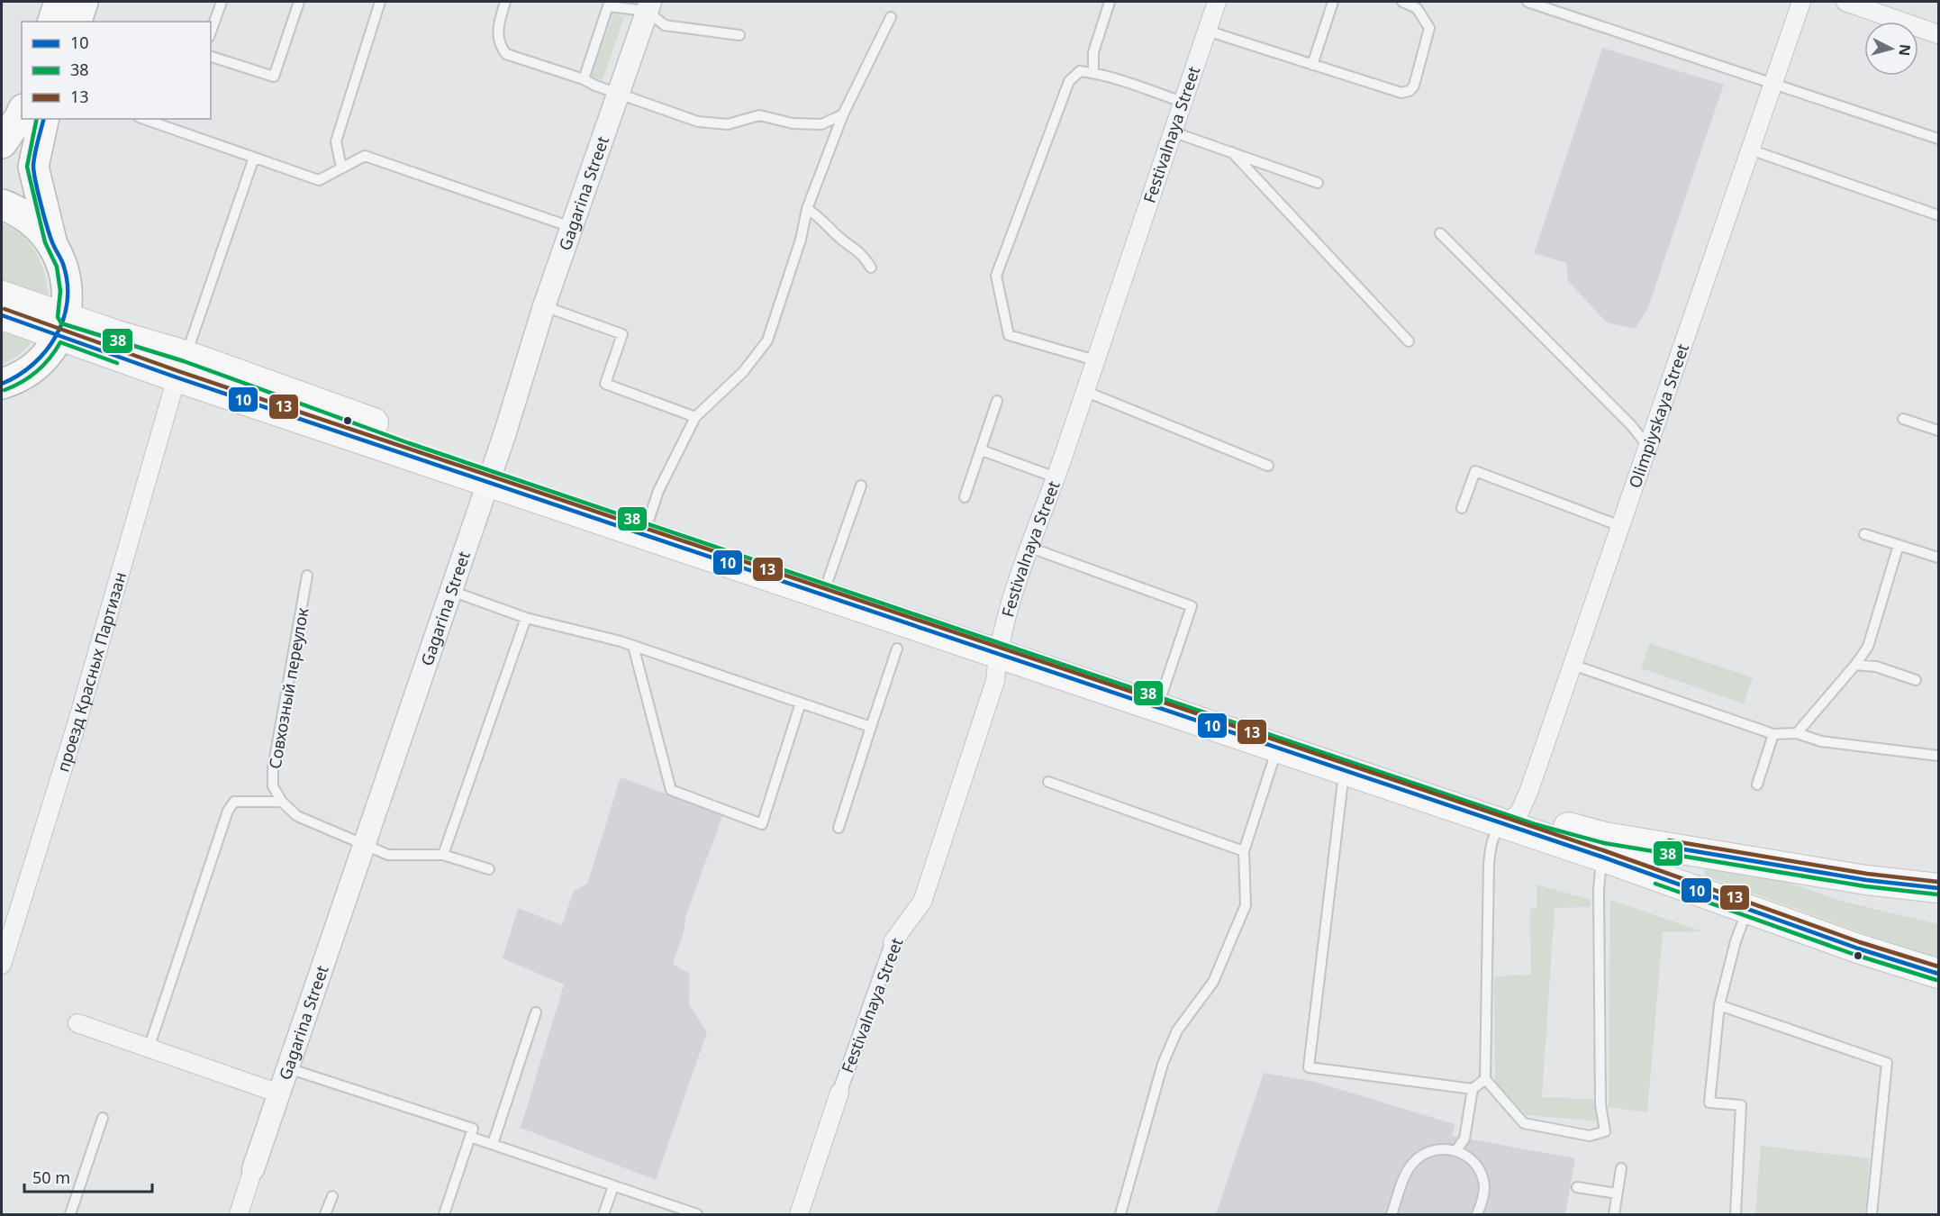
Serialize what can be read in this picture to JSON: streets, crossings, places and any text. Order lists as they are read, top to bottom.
{
  "streets": {
    "street": [
      "Festivalnaya Street",
      "Gagarina Street",
      "Olimpiyskaya Street",
      "проезд Красных Партизан"
    ],
    "lane": ["Совхозный переулок"]
  },
  "lines": ["transit line 10", "transit line 38", "transit line 13"],
  "legend": ["10", "38", "13"],
  "scale_bar": "50 m",
  "north": "right"
}
